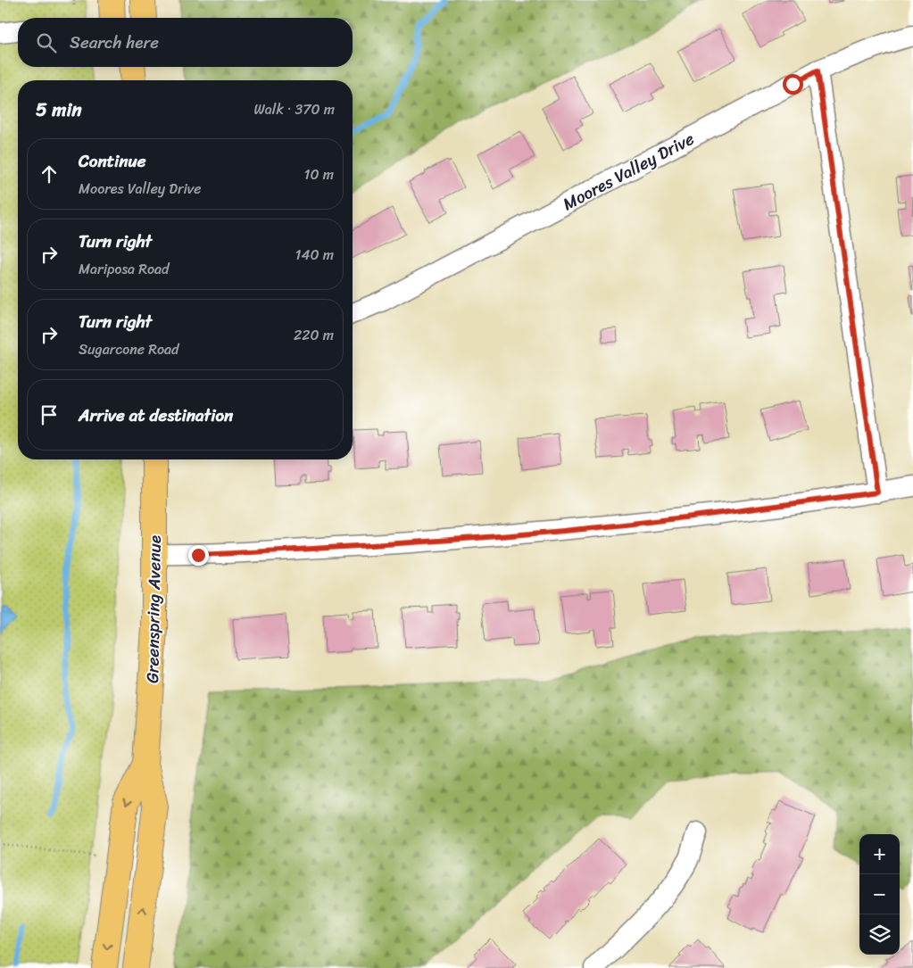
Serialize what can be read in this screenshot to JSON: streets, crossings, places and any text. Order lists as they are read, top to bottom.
{
  "streets": {
    "main road": ["Greenspring Avenue"],
    "street": ["Moores Valley Drive"]
  },
  "page": {
    "search": "Search here",
    "heading": ["5 min", "Walk · 370 m"],
    "list": [
      ["Continue", "Moores Valley Drive", "10 m"],
      ["Turn right", "Mariposa Road", "140 m"],
      ["Turn right", "Sugarcone Road", "220 m"],
      "Arrive at destination"
    ],
    "map_buttons": ["+", "−"]
  }
}
